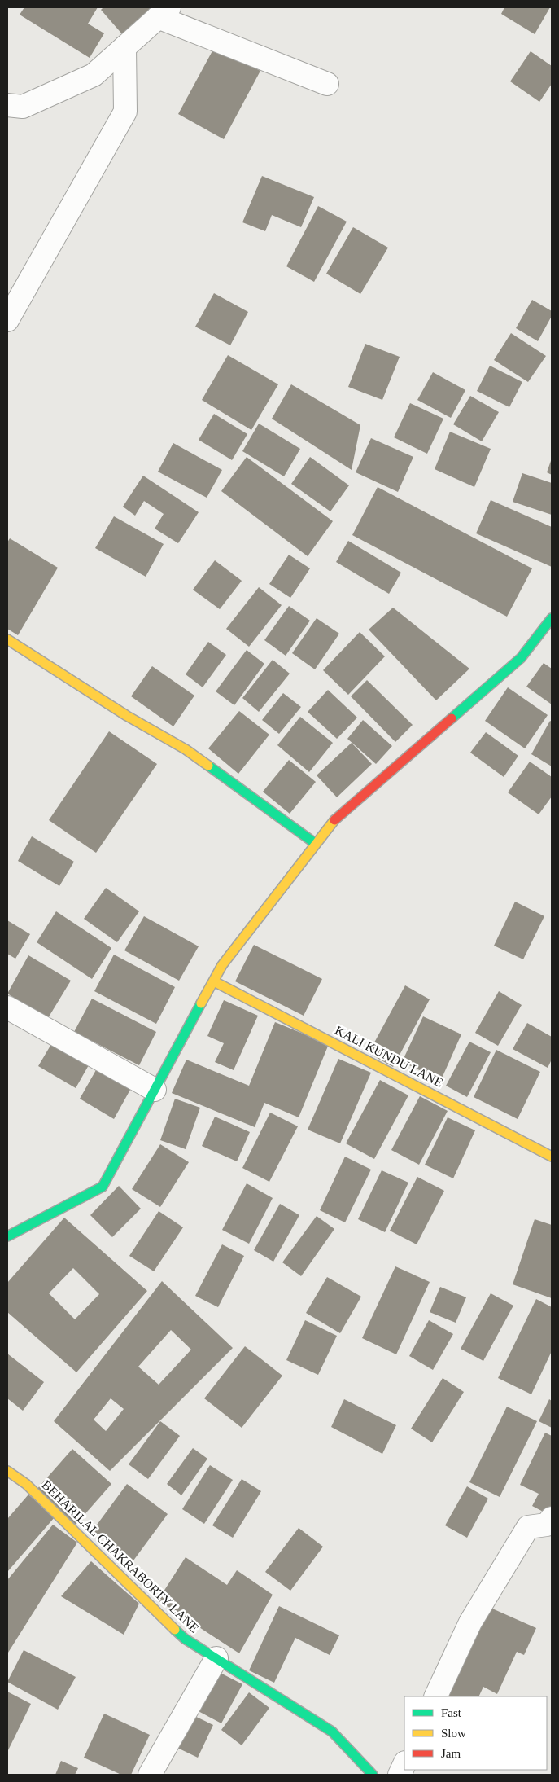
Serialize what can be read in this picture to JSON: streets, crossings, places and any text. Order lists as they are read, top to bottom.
{
  "streets": {
    "street": ["KALI KUNDU LANE", "BEHARILAL CHAKRABORTY LANE"]
  },
  "legend": ["Fast", "Slow", "Jam"]
}
